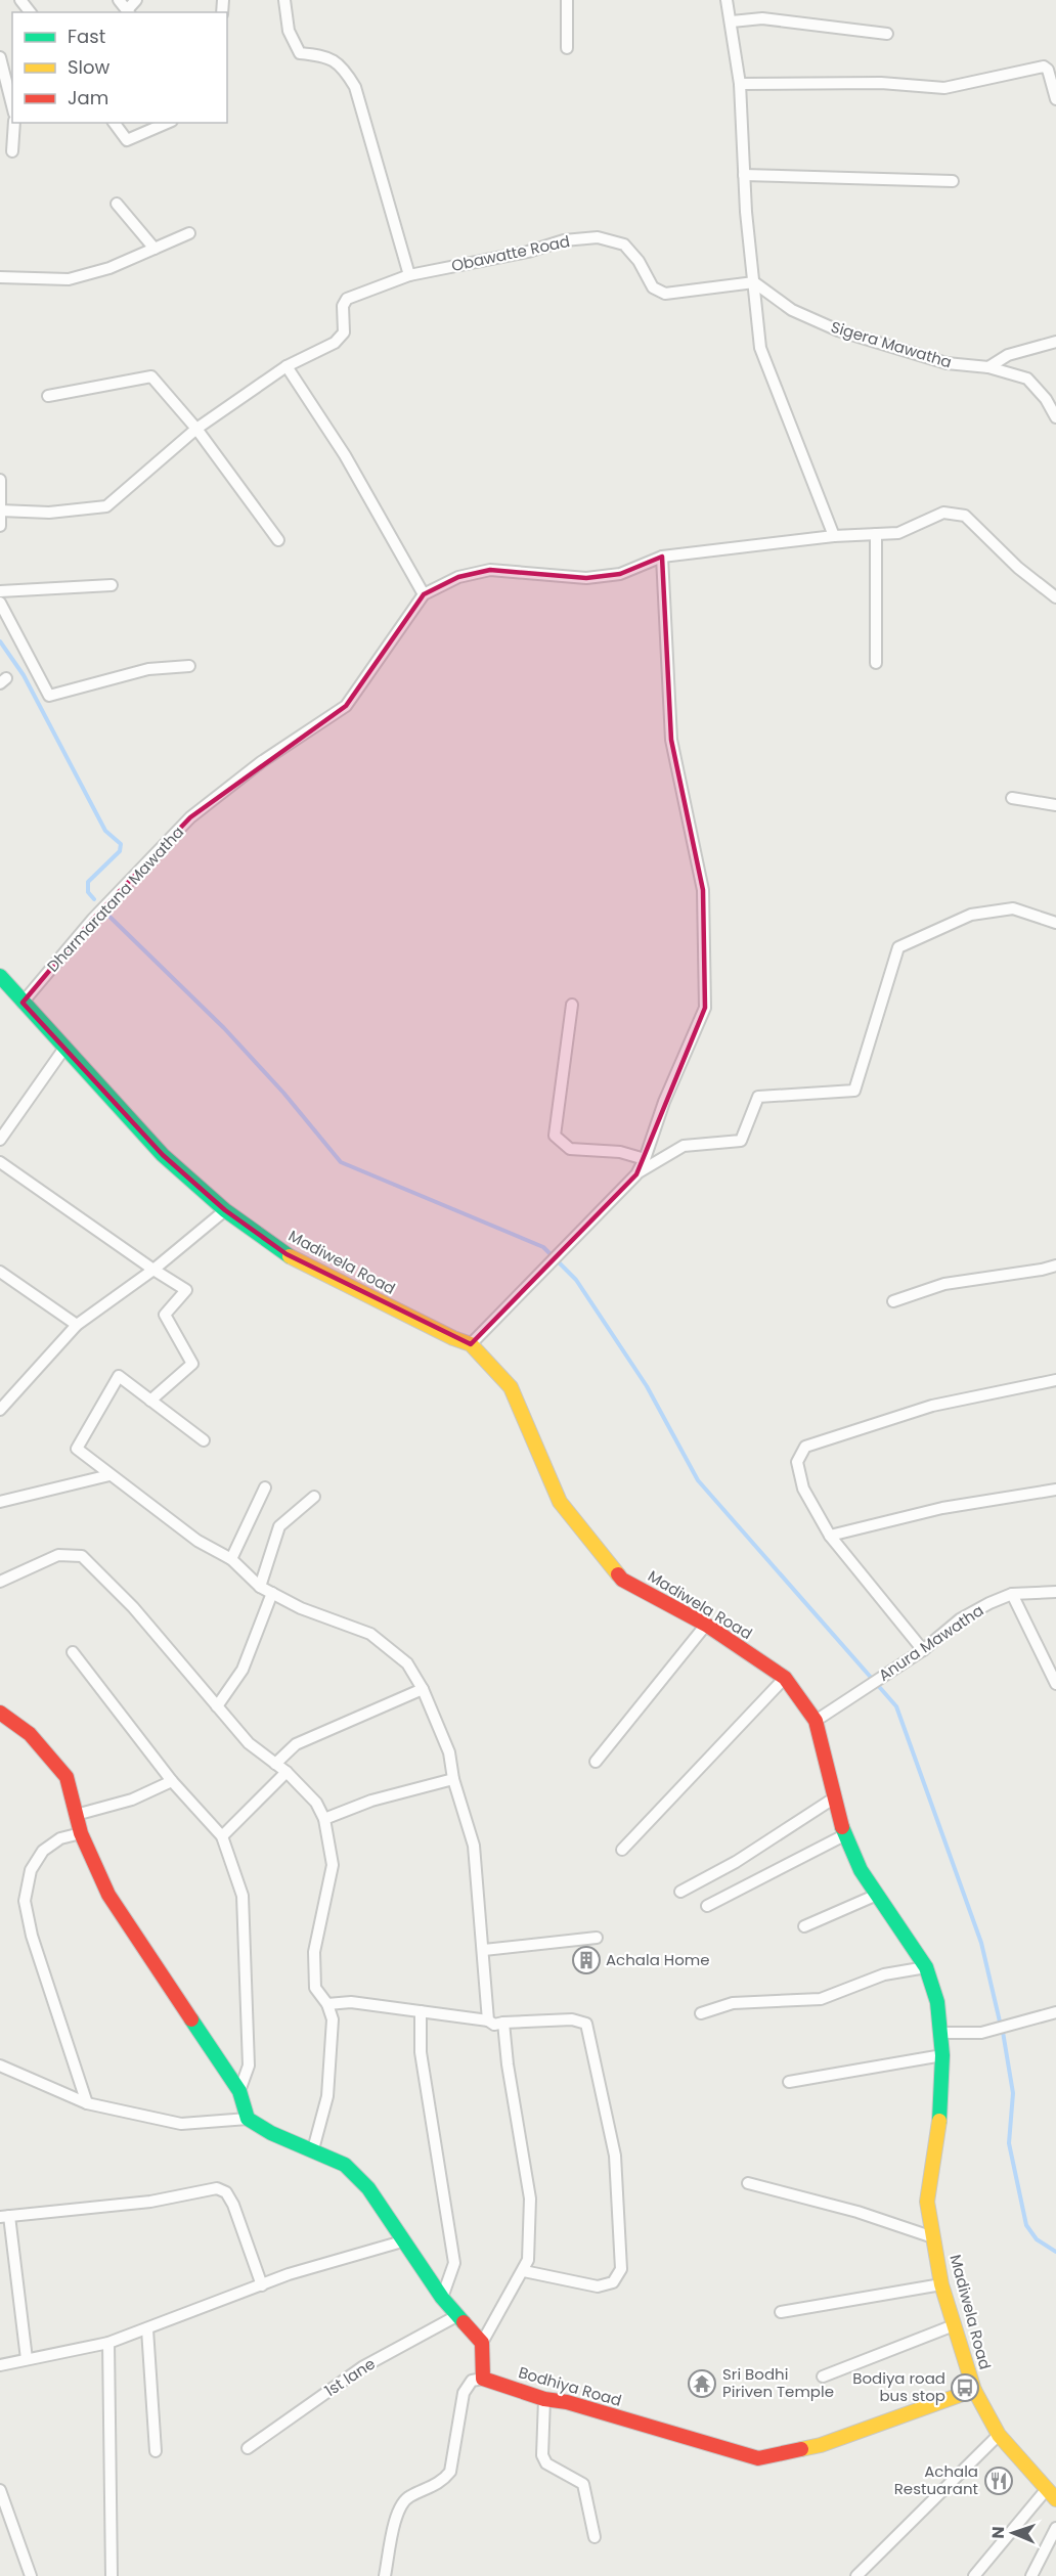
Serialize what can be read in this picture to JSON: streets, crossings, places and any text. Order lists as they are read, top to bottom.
{
  "streets": {
    "main road": ["Madiwela Road", "Bodhiya Road"],
    "street": [
      "Obawatte Road",
      "Sigera Mawatha",
      "Dharmaratana Mawatha",
      "Anura Mawatha",
      "1st lane"
    ]
  },
  "crossings": [
    ["Obawatte Road", "Sigera Mawatha"],
    ["Dharmaratana Mawatha", "Madiwela Road"],
    ["Madiwela Road", "Anura Mawatha"],
    ["Madiwela Road", "Bodhiya Road"]
  ],
  "places": {
    "building": ["Achala Home"],
    "temple": ["Sri Bodhi Piriven Temple"],
    "bus stop": ["Bodiya road bus stop"],
    "restaurant": ["Achala Restuarant"]
  },
  "legend": ["Fast", "Slow", "Jam"],
  "north": "left"
}
